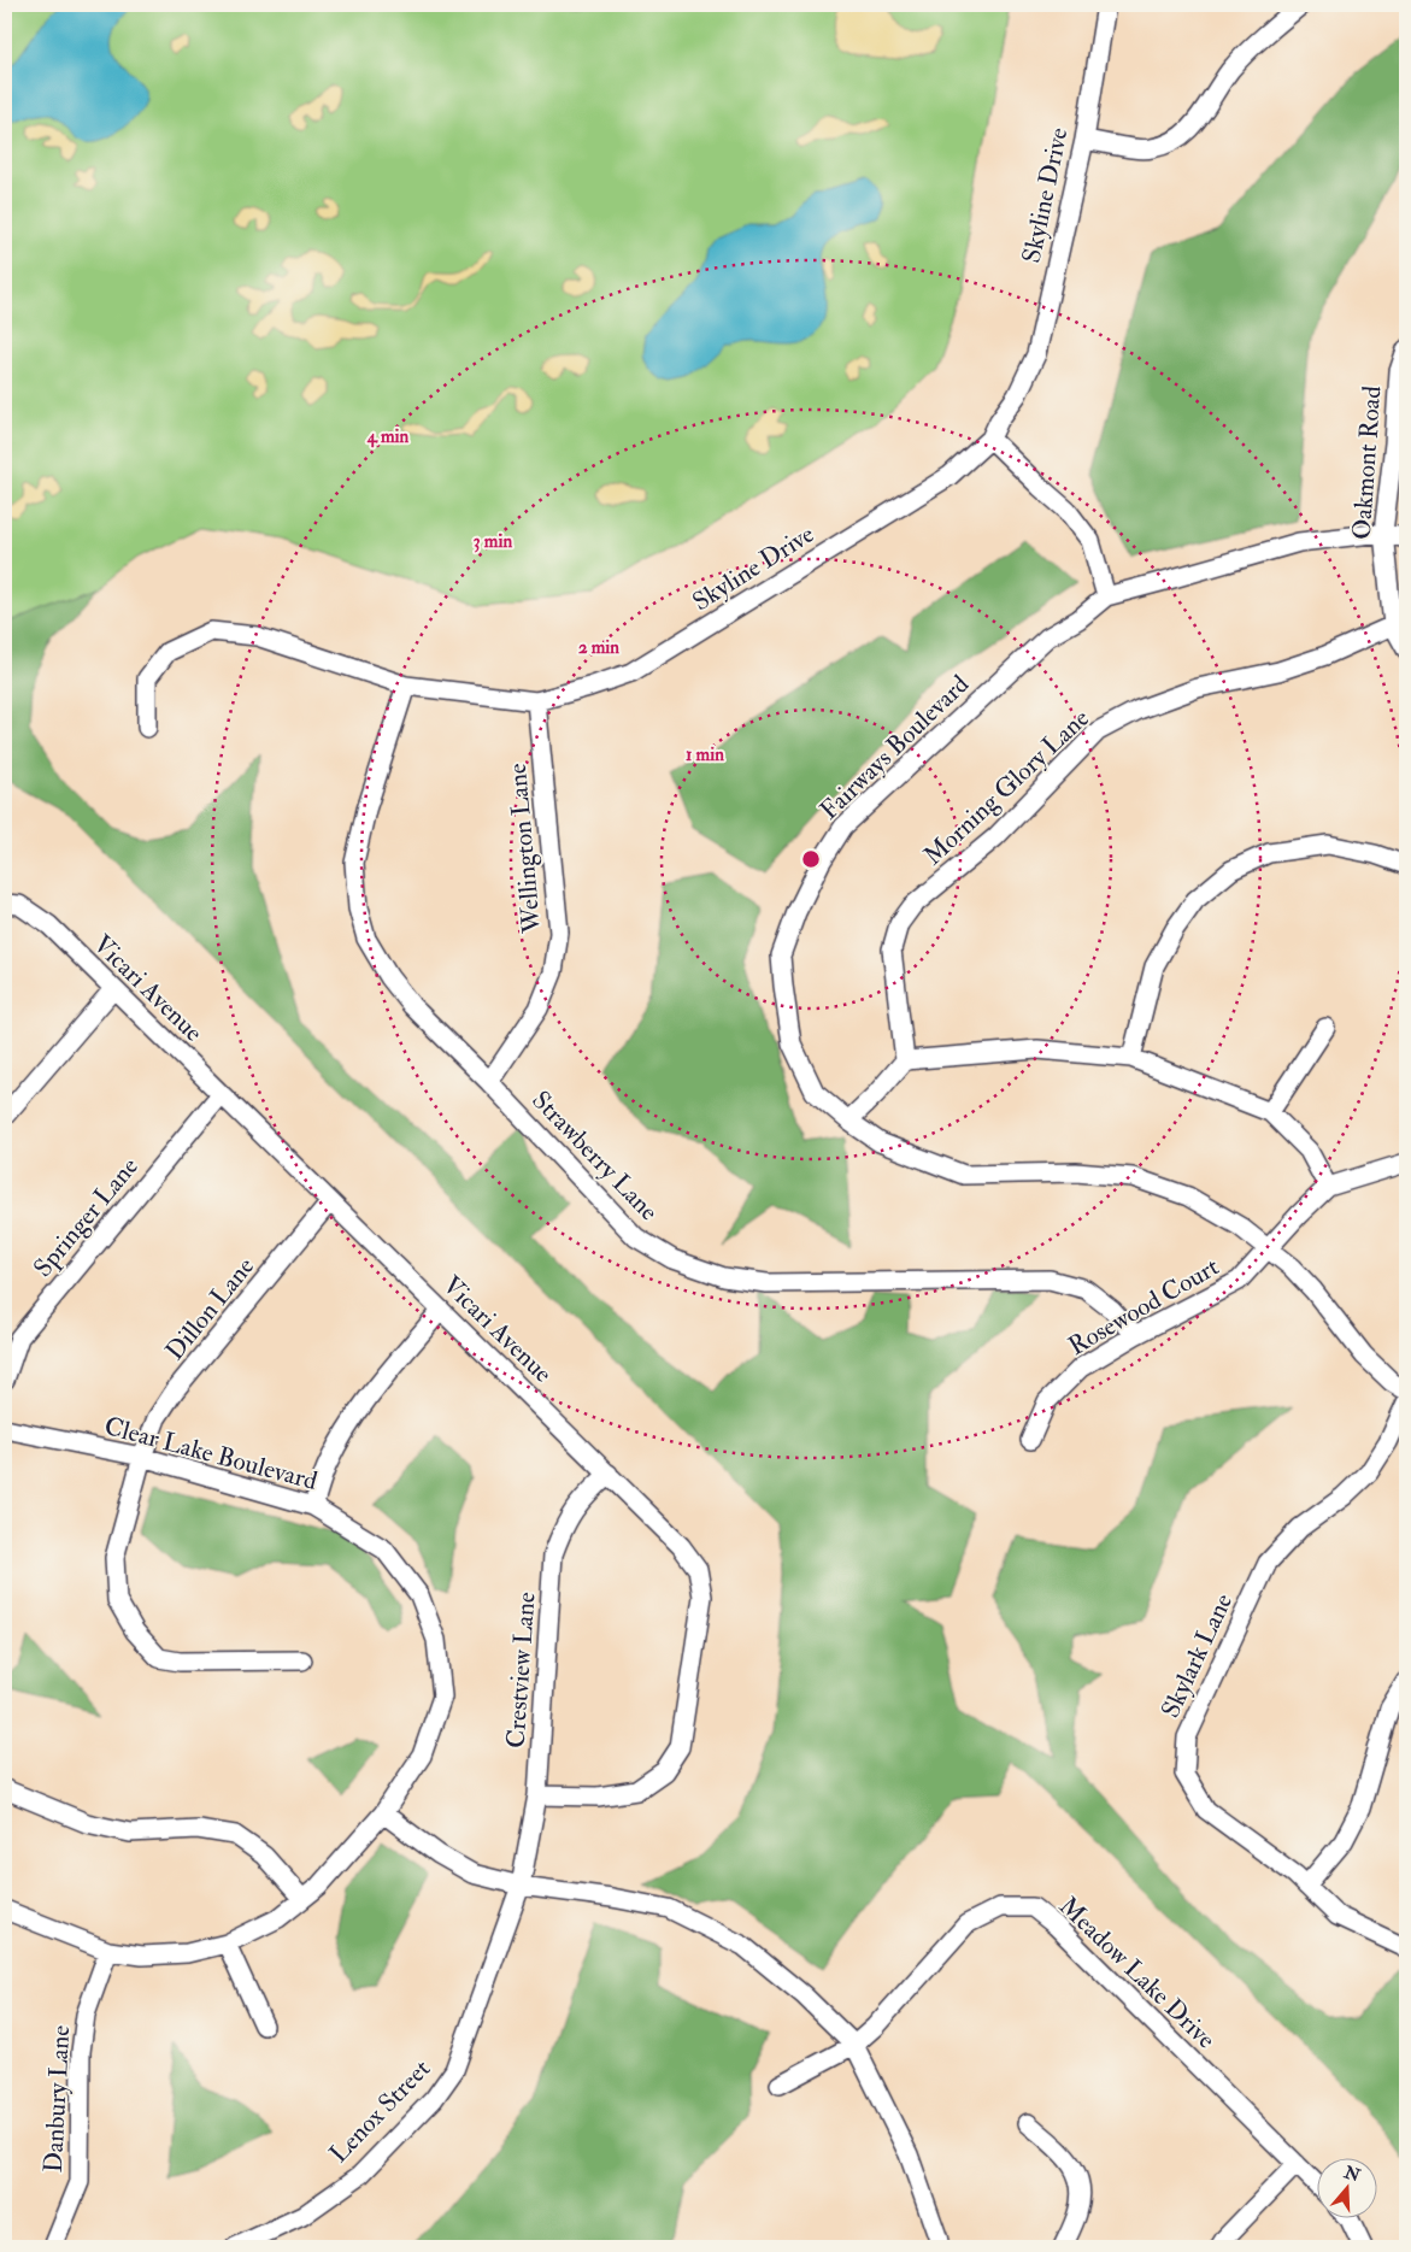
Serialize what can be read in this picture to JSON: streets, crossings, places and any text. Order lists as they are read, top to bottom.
{
  "streets": {
    "street": [
      "Skyline Drive",
      "Oakmont Road",
      "Fairways Boulevard",
      "Morning Glory Lane",
      "Wellington Lane",
      "Vicari Avenue",
      "Strawberry Lane",
      "Springer Lane",
      "Rosewood Court",
      "Dillon Lane",
      "Clear Lake Boulevard",
      "Skylark Lane",
      "Crestview Lane",
      "Meadow Lake Drive",
      "Danbury Lane",
      "Lenox Street"
    ]
  },
  "crossings": [
    ["Skyline Drive", "Wellington Lane"],
    ["Skyline Drive", "Strawberry Lane"],
    ["Oakmont Road", "Fairways Boulevard"],
    ["Oakmont Road", "Morning Glory Lane"],
    ["Fairways Boulevard", "Rosewood Court"],
    ["Wellington Lane", "Strawberry Lane"],
    ["Vicari Avenue", "Springer Lane"],
    ["Vicari Avenue", "Dillon Lane"],
    ["Vicari Avenue", "Crestview Lane"],
    ["Strawberry Lane", "Rosewood Court"],
    ["Dillon Lane", "Clear Lake Boulevard"],
    ["Clear Lake Boulevard", "Danbury Lane"],
    ["Crestview Lane", "Lenox Street"]
  ],
  "north": "top",
  "rings": [
    "4 min",
    "3 min",
    "2 min",
    "1 min"
  ]
}
